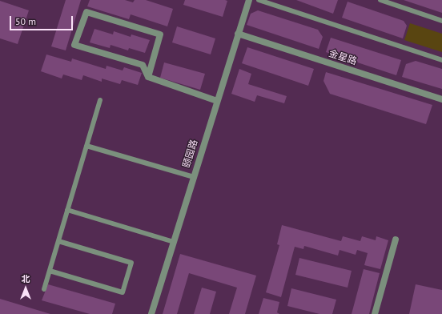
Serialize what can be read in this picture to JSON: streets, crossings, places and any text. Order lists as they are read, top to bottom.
{
  "streets": {
    "street": ["金星路", "颐园路"]
  },
  "crossings": [
    ["金星路", "颐园路"]
  ],
  "scale_bar": "50 m",
  "north": "top"
}
